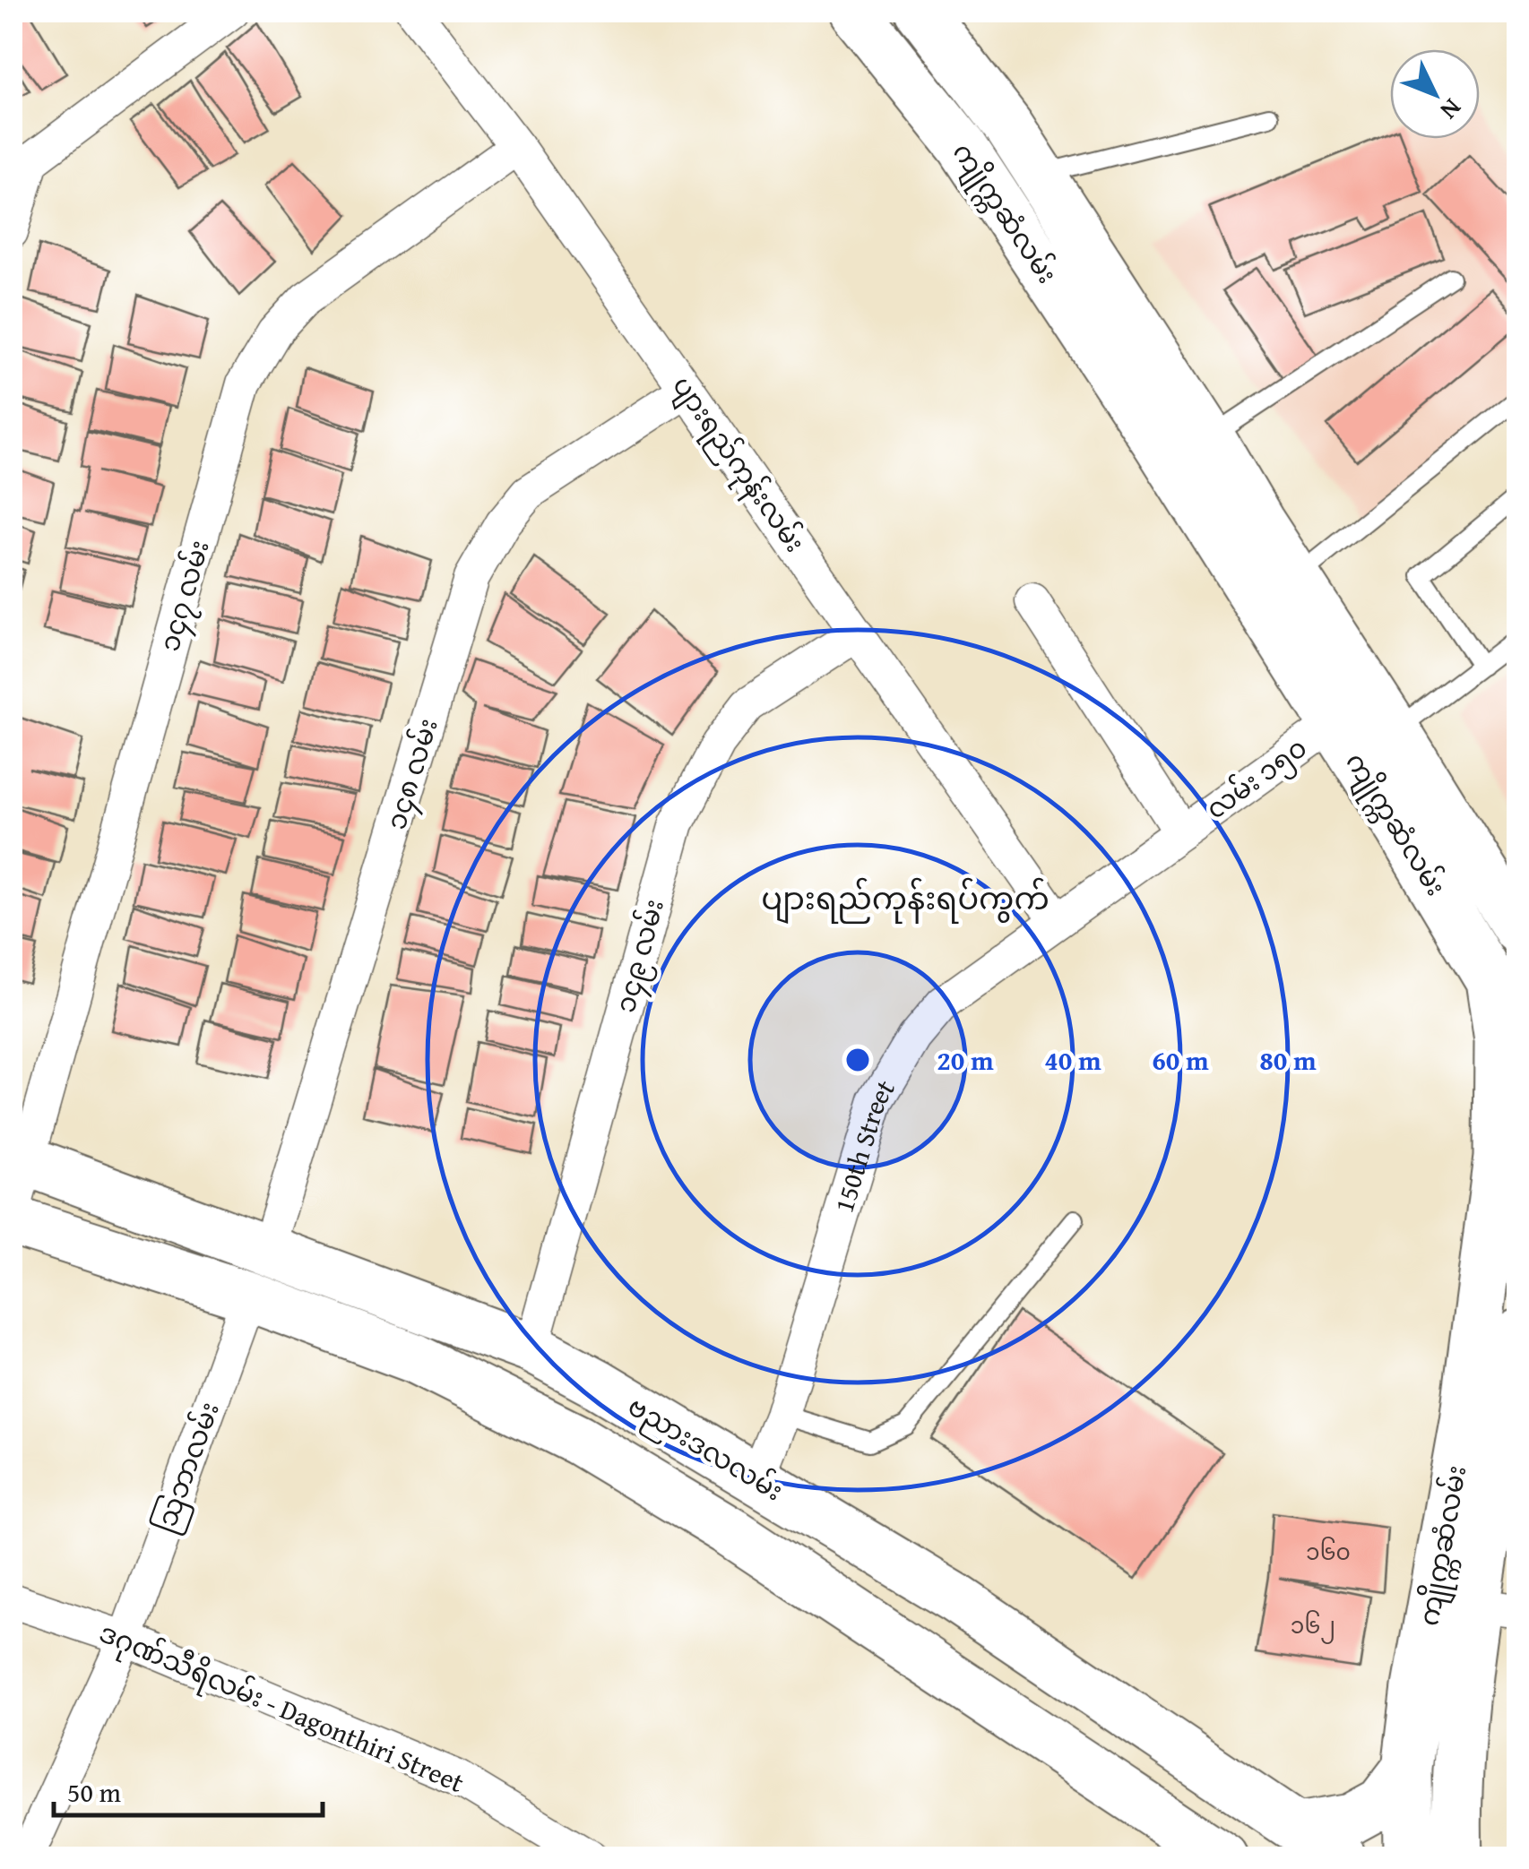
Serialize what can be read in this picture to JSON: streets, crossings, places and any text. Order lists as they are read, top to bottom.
{
  "streets": {
    "main road": ["ကျိုက္ကဆံလမ်း", "ဗညားဒလလမ်း"],
    "street": [
      "ပျားရည်ကုန်းလမ်း",
      "၁၄၇ လမ်း",
      "၁၄၈ လမ်း",
      "လမ်း ၁၅၀",
      "၁၄၉ လမ်း",
      "150th Street",
      "ဩဘာလမ်း",
      "ဒဂုဏ်သီရိလမ်း - Dagonthiri Street"
    ]
  },
  "crossings": [
    ["ကျိုက္ကဆံလမ်း", "လမ်း ၁၅၀"],
    ["ပျားရည်ကုန်းလမ်း", "၁၄၇ လမ်း"],
    ["ပျားရည်ကုန်းလမ်း", "၁၄၈ လမ်း"],
    ["ပျားရည်ကုန်းလမ်း", "၁၄၉ လမ်း"],
    ["ပျားရည်ကုန်းလမ်း", "150th Street"],
    ["၁၄၇ လမ်း", "ဗညားဒလလမ်း"],
    ["၁၄၈ လမ်း", "ဗညားဒလလမ်း"],
    ["လမ်း ၁၅၀", "150th Street"],
    ["၁၄၉ လမ်း", "ဗညားဒလလမ်း"],
    ["150th Street", "ဗညားဒလလမ်း"],
    ["ဩဘာလမ်း", "ဒဂုဏ်သီရိလမ်း - Dagonthiri Street"]
  ],
  "districts": ["ပျားရည်ကုန်းရပ်ကွက်"],
  "house_numbers": ["၁၆၀", "၁၆၂"],
  "scale_bar": "50 m",
  "north": "bottom right",
  "rings": [
    "20 m",
    "40 m",
    "60 m",
    "80 m"
  ]
}
